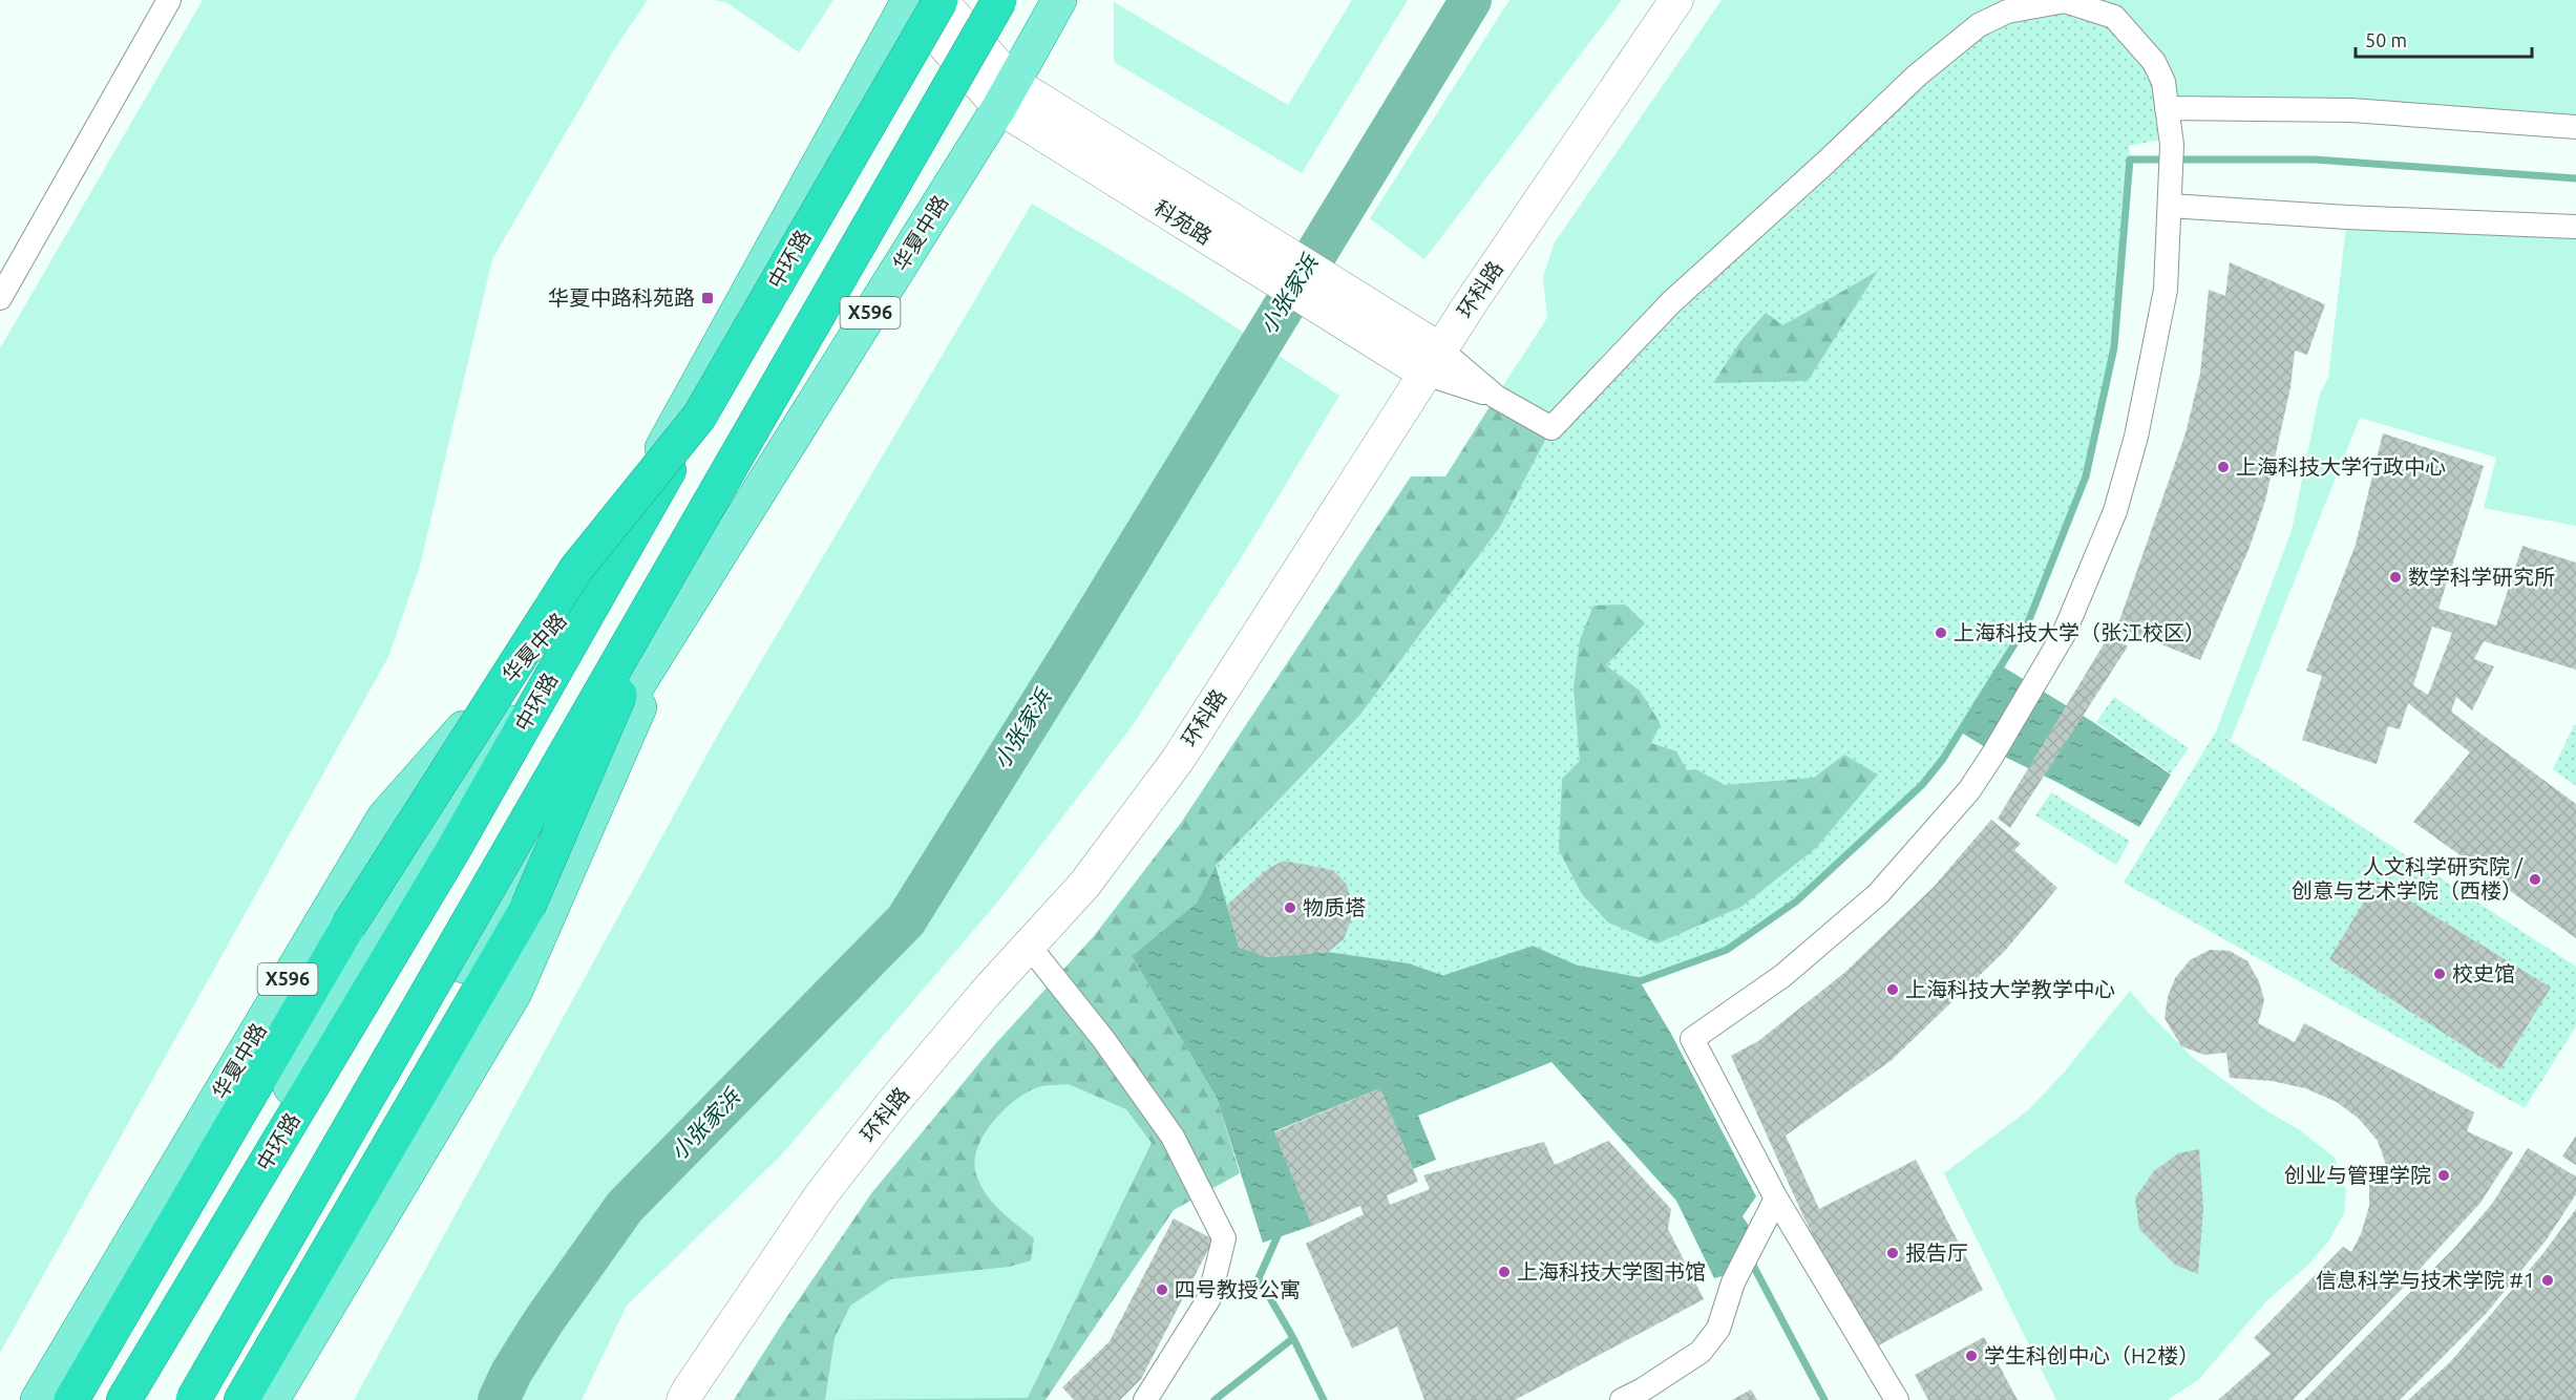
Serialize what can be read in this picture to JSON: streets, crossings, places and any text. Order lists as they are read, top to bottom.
{
  "streets": {
    "highway": ["中环路"],
    "main road": ["华夏中路", "X596"],
    "street": ["科苑路", "环科路"]
  },
  "crossings": [
    ["科苑路", "华夏中路"],
    ["科苑路", "中环路"],
    ["科苑路", "环科路"],
    ["华夏中路", "中环路"]
  ],
  "water": ["小张家浜"],
  "places": {
    "transit": ["华夏中路科苑路"],
    "other": [
      "上海科技大学行政中心",
      "数学科学研究所",
      "上海科技大学（张江校区）",
      "人文科学研究院 / 创意与艺术学院（西楼）",
      "物质塔",
      "校史馆",
      "上海科技大学教学中心",
      "创业与管理学院",
      "报告厅",
      "上海科技大学图书馆",
      "信息科学与技术学院 #1",
      "四号教授公寓",
      "学生科创中心（H2楼）"
    ]
  },
  "scale_bar": "50 m"
}
